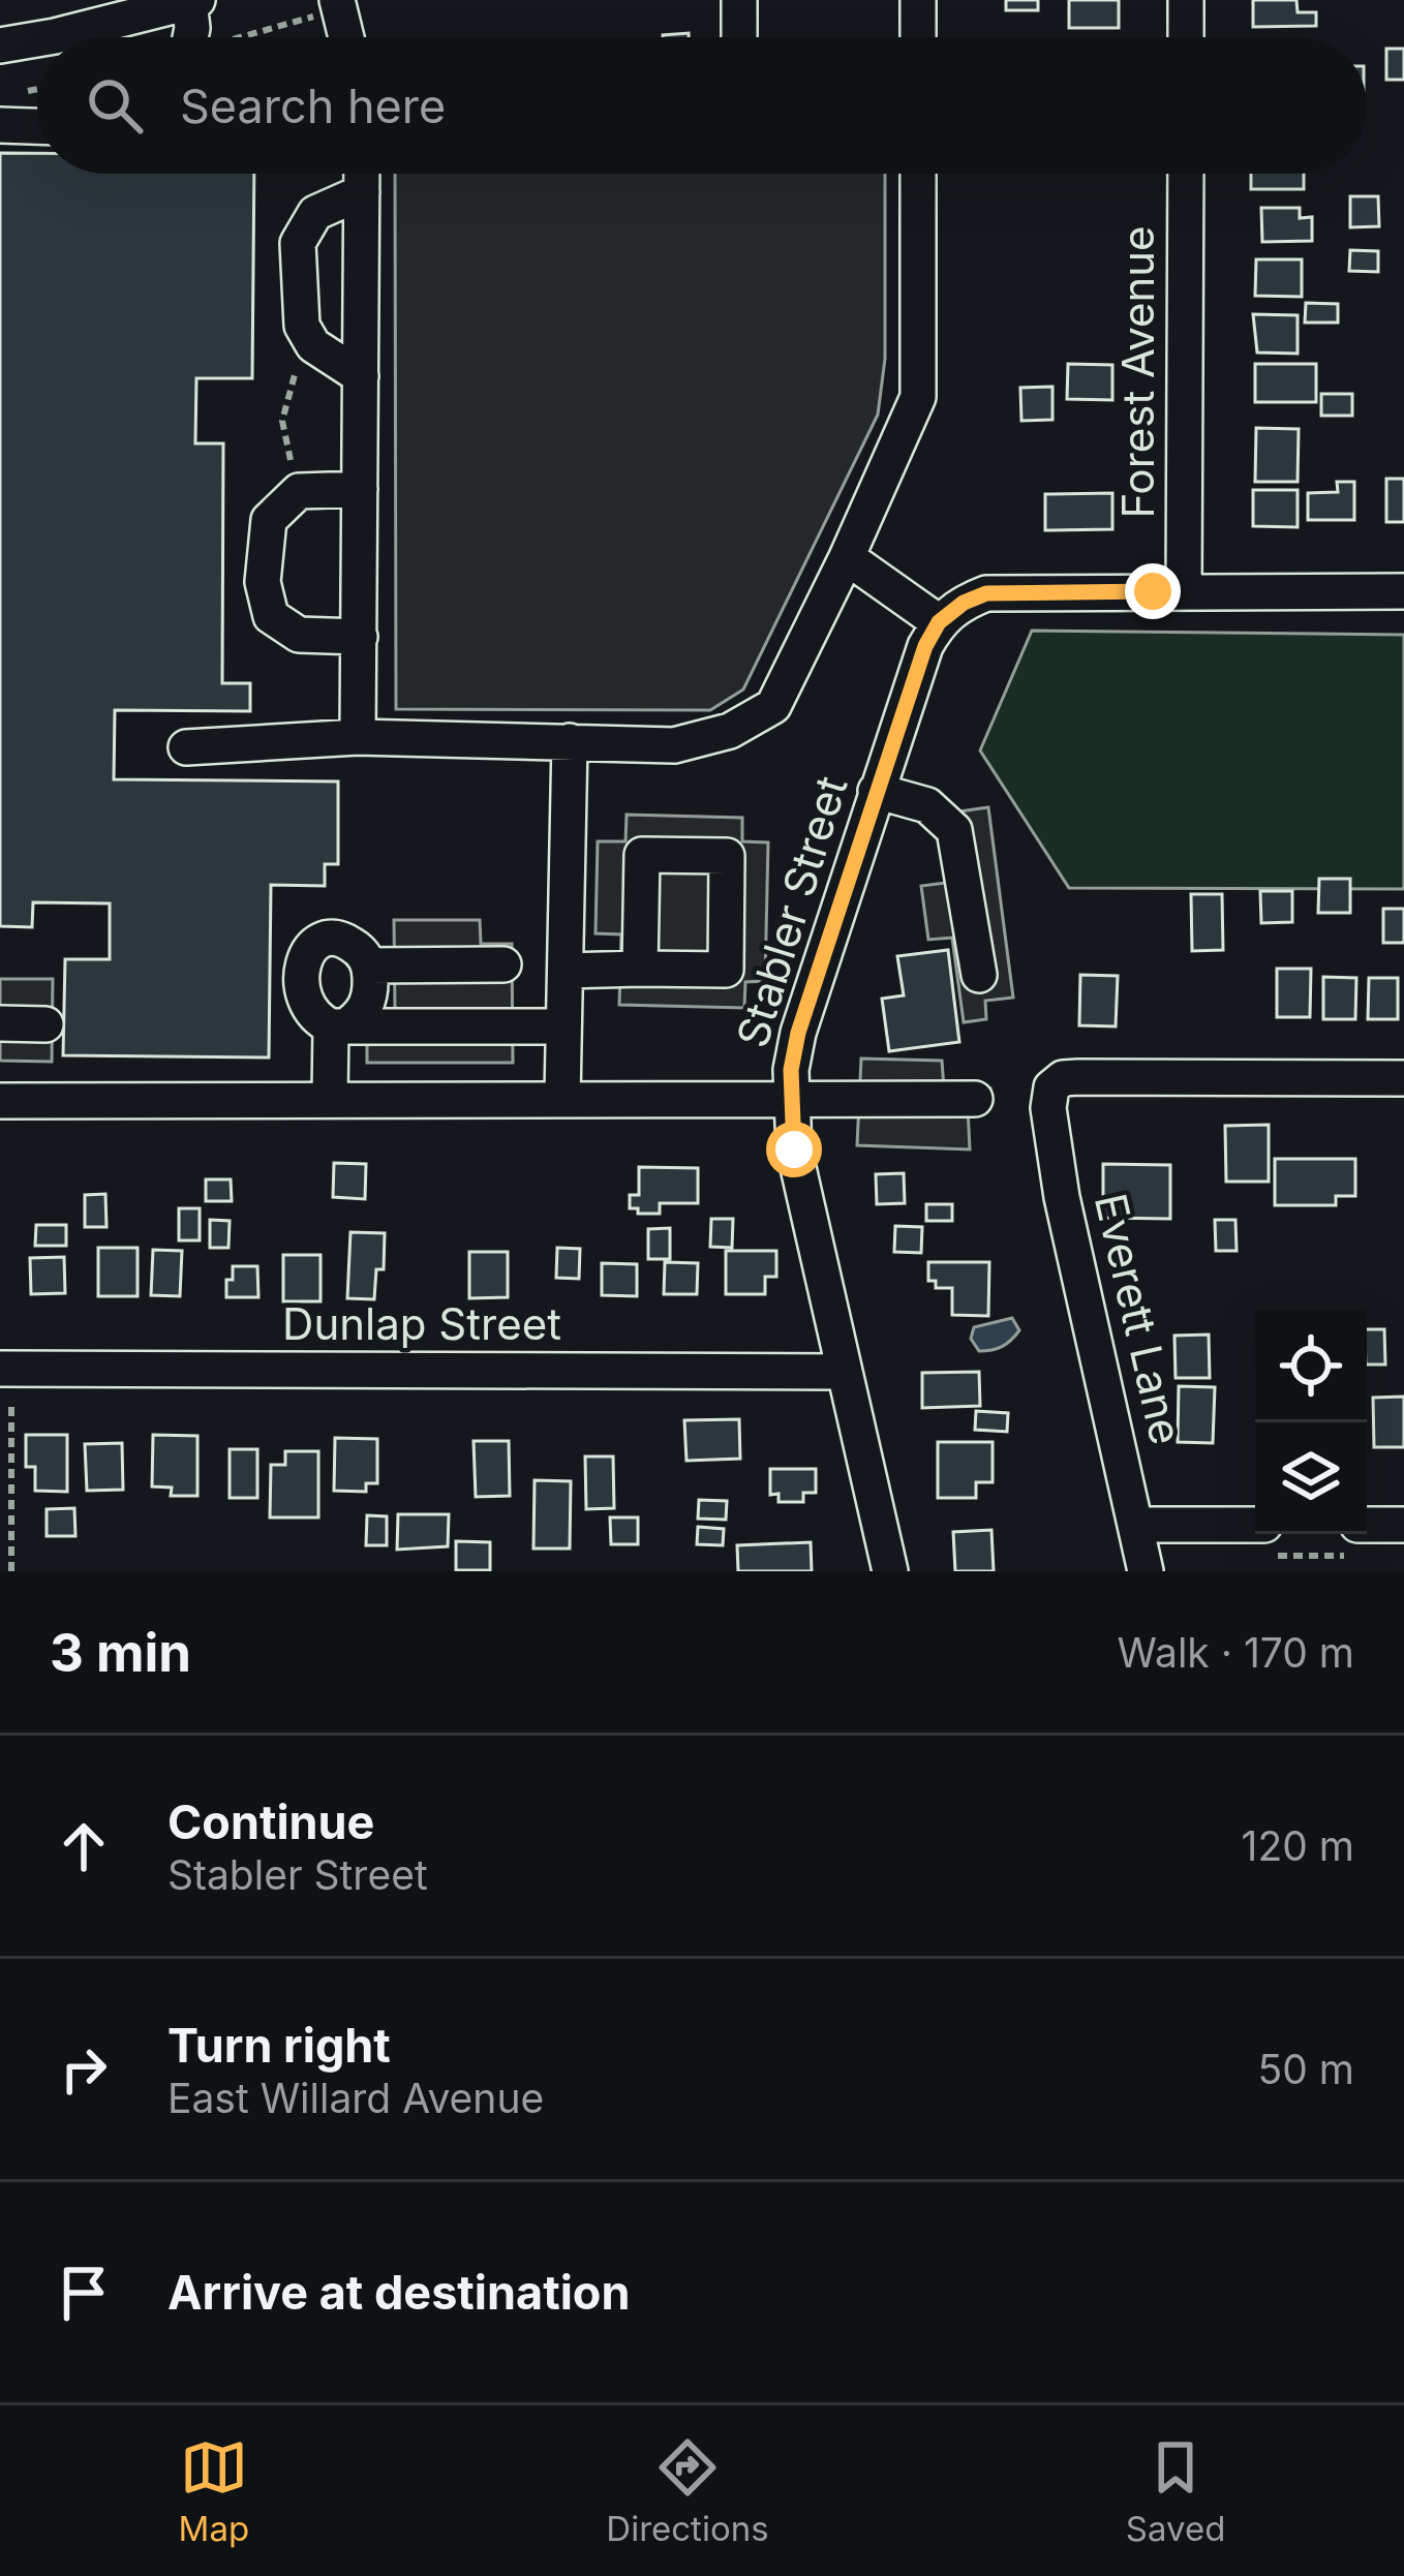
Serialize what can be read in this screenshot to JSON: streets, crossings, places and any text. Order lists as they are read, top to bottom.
{
  "streets": {
    "street": [
      "Forest Avenue",
      "Stabler Street",
      "Everett Lane",
      "Dunlap Street"
    ]
  },
  "crossings": [
    ["Stabler Street", "Dunlap Street"]
  ],
  "page": {
    "search": "Search here",
    "heading": ["3 min", "Walk · 170 m"],
    "list": [
      ["Continue", "Stabler Street", "120 m"],
      ["Turn right", "East Willard Avenue", "50 m"],
      "Arrive at destination"
    ],
    "nav": ["Map", "Directions", "Saved"]
  }
}
